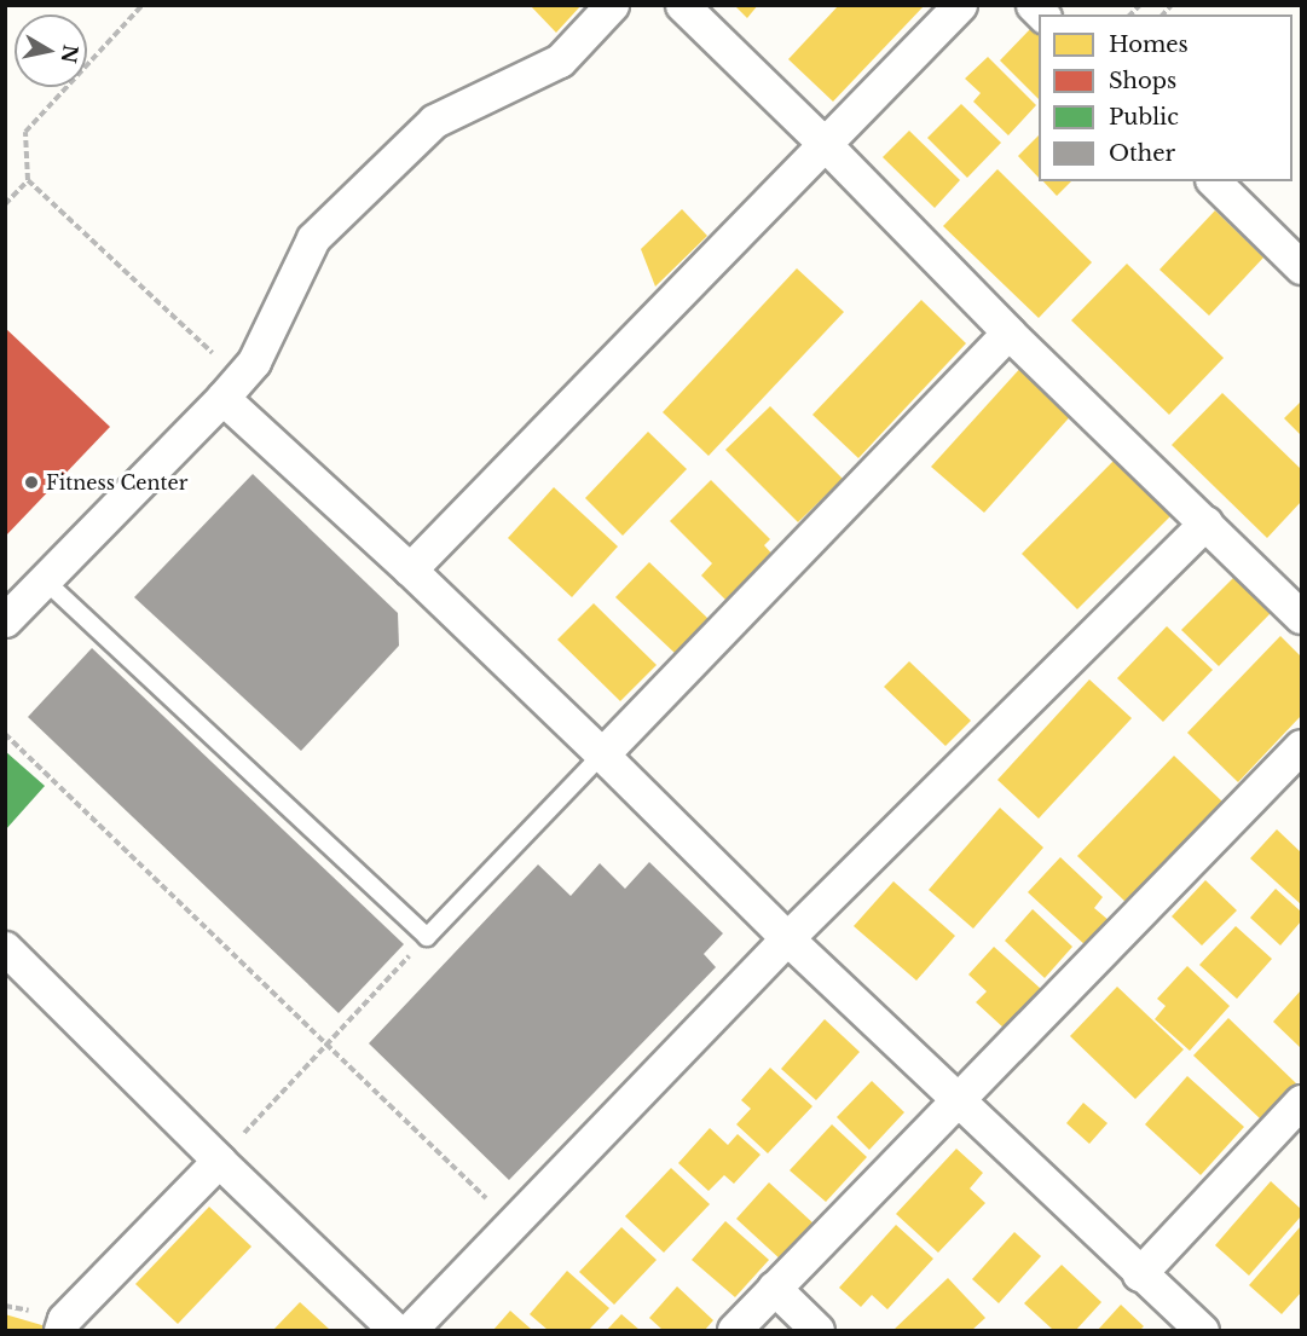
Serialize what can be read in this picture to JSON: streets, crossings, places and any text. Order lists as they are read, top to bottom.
{
  "places": ["Fitness Center"],
  "legend": [
    "Homes",
    "Shops",
    "Public",
    "Other"
  ],
  "north": "right"
}
